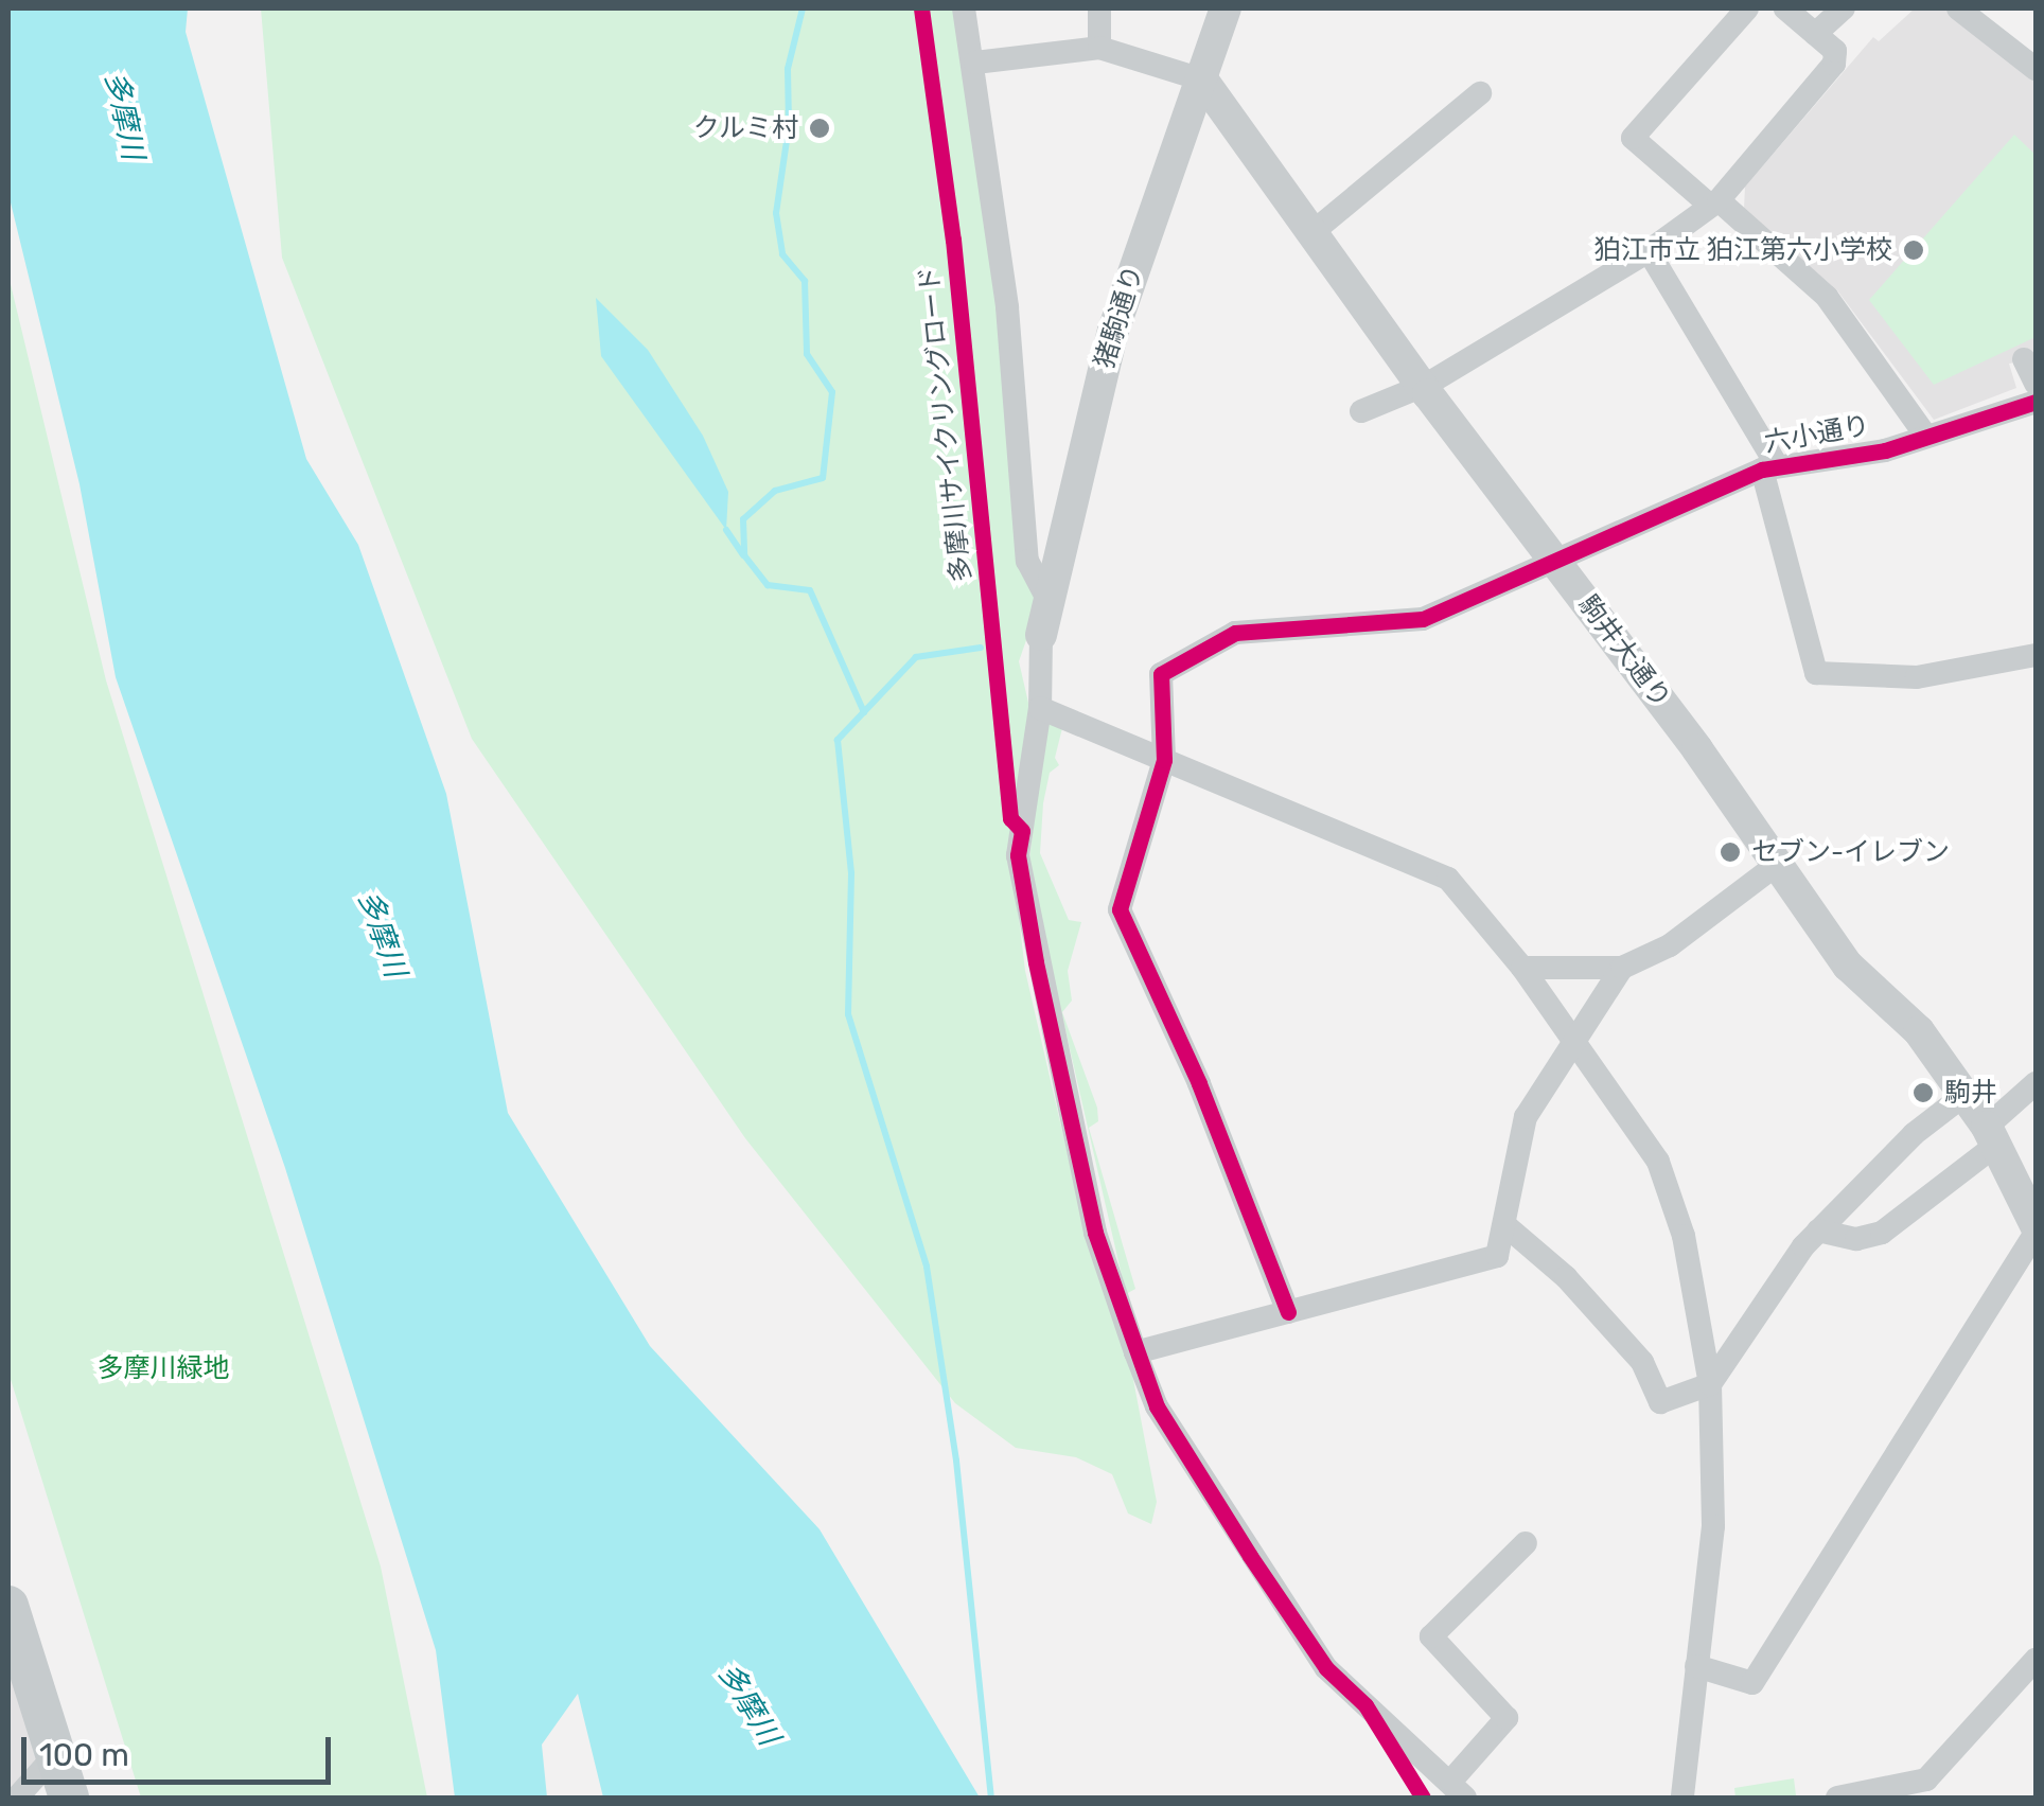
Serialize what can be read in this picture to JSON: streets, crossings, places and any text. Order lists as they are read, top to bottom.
{
  "streets": {
    "street": ["猪駒通り", "六小通り", "駒井大通り"],
    "cycle path": ["多摩川サイクリングロード"]
  },
  "crossings": [
    ["猪駒通り", "駒井大通り"],
    ["六小通り", "駒井大通り"]
  ],
  "water": ["多摩川"],
  "parks": ["多摩川緑地"],
  "places": [
    "クルミ村",
    "狛江市立 狛江第六小学校",
    "セブン-イレブン",
    "駒井"
  ],
  "scale_bar": "100 m"
}
